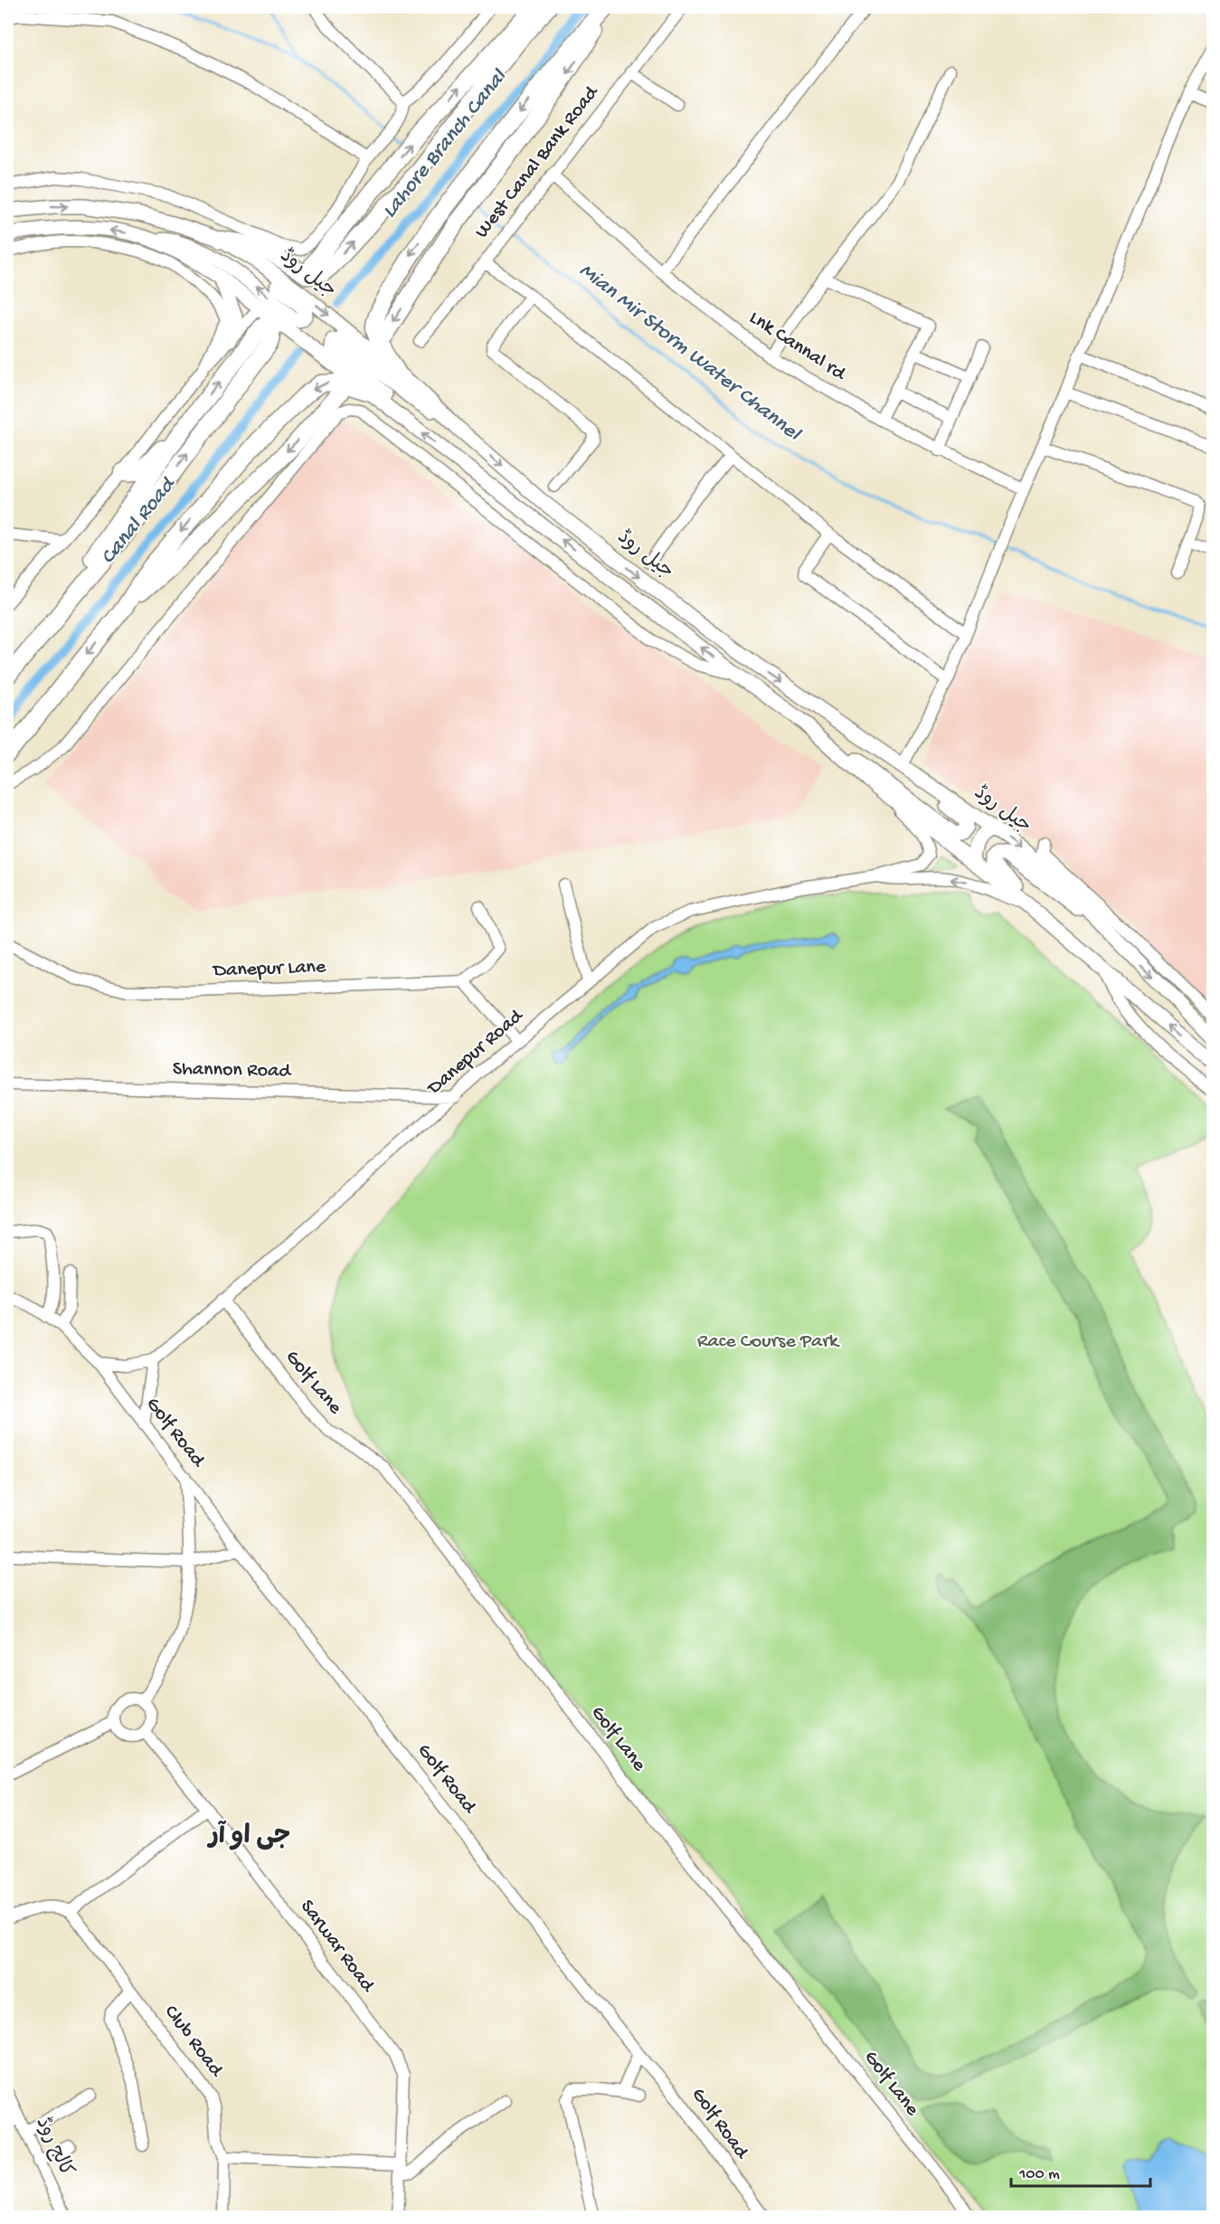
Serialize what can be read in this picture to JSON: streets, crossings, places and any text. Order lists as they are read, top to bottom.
{
  "streets": {
    "main road": ["جیل روڈ"],
    "street": [
      "West Canal Bank Road",
      "Lnk Cannal rd",
      "Danepur Lane",
      "Danepur Road",
      "Shannon Road",
      "Golf Lane",
      "Golf Road",
      "Sarwar Road",
      "Club Road",
      "کالج روڈ"
    ]
  },
  "crossings": [
    ["West Canal Bank Road", "Lnk Cannal rd"],
    ["جیل روڈ", "Danepur Road"],
    ["Danepur Road", "Shannon Road"],
    ["Danepur Road", "Golf Lane"]
  ],
  "districts": ["جی او آر"],
  "water": ["Lahore Branch Canal", "Mian Mir Storm Water Channel", "Canal Road"],
  "parks": ["Race Course Park"],
  "scale_bar": "100 m"
}
